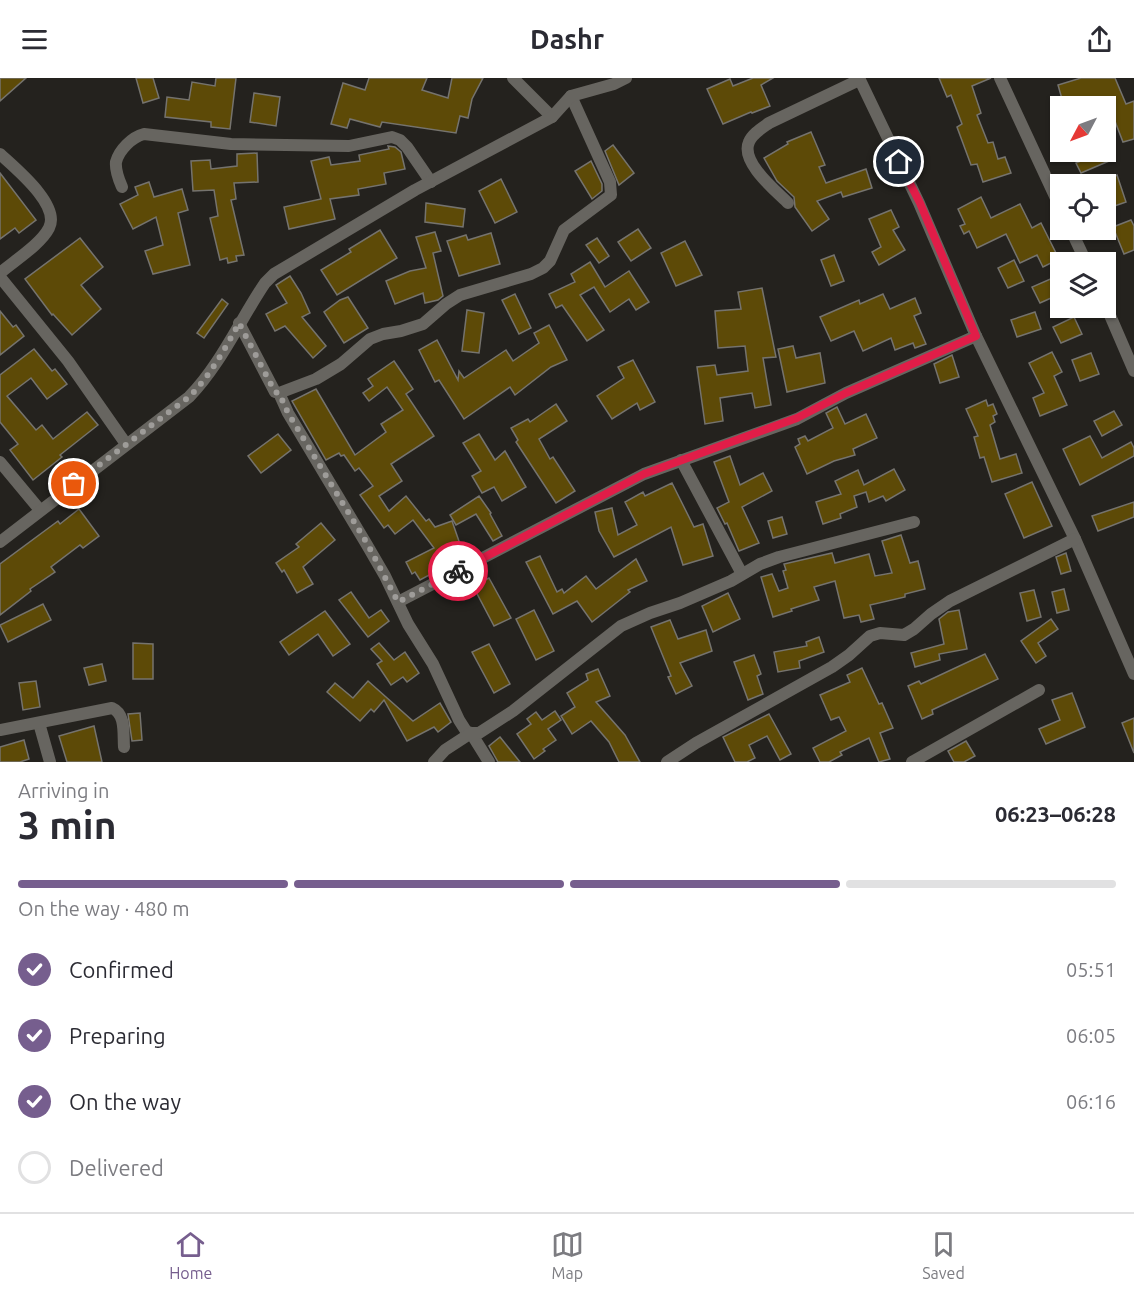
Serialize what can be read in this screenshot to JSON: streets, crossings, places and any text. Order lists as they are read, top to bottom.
{
  "north": "bottom left",
  "page": {
    "header": "Dashr",
    "heading": ["3 min", "Arriving in", "06:23–06:28"],
    "bar": "On the way · 480 m",
    "list": [
      ["Confirmed", "05:51"],
      ["Preparing", "06:05"],
      ["On the way", "06:16"],
      "Delivered"
    ],
    "tabs": ["Home", "Map", "Saved"]
  }
}
